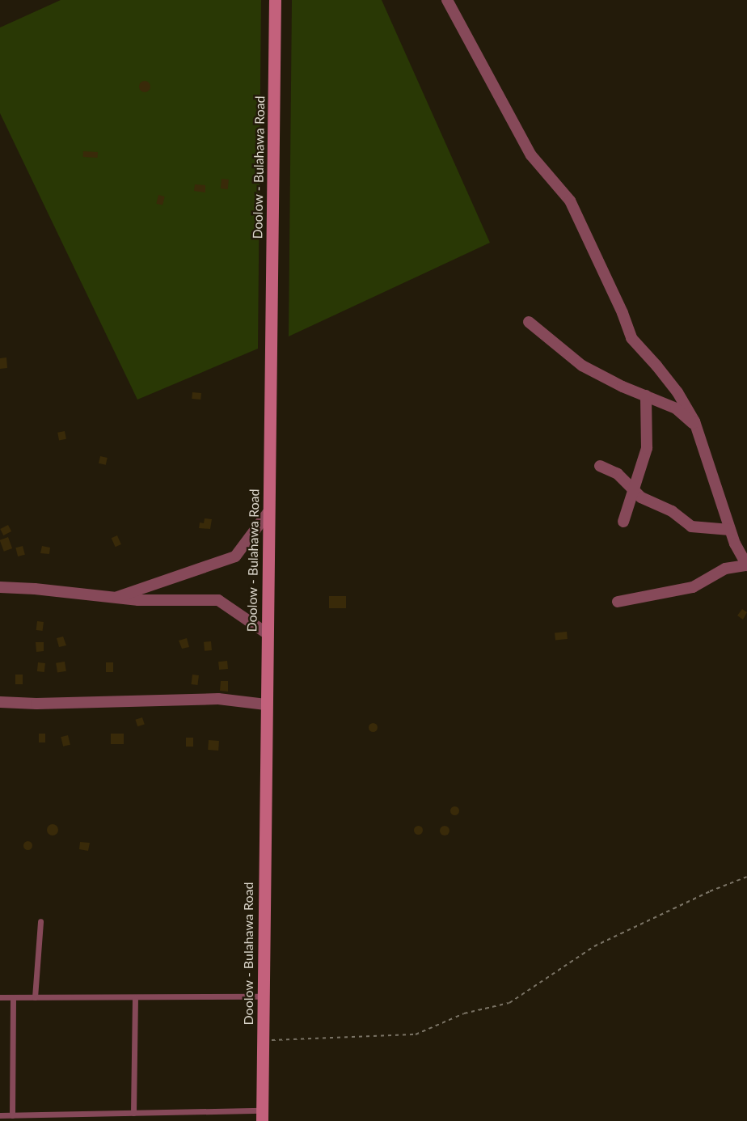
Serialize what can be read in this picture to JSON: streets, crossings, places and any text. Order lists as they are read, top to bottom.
{
  "streets": {
    "main road": ["Doolow - Bulahawa Road"]
  }
}
